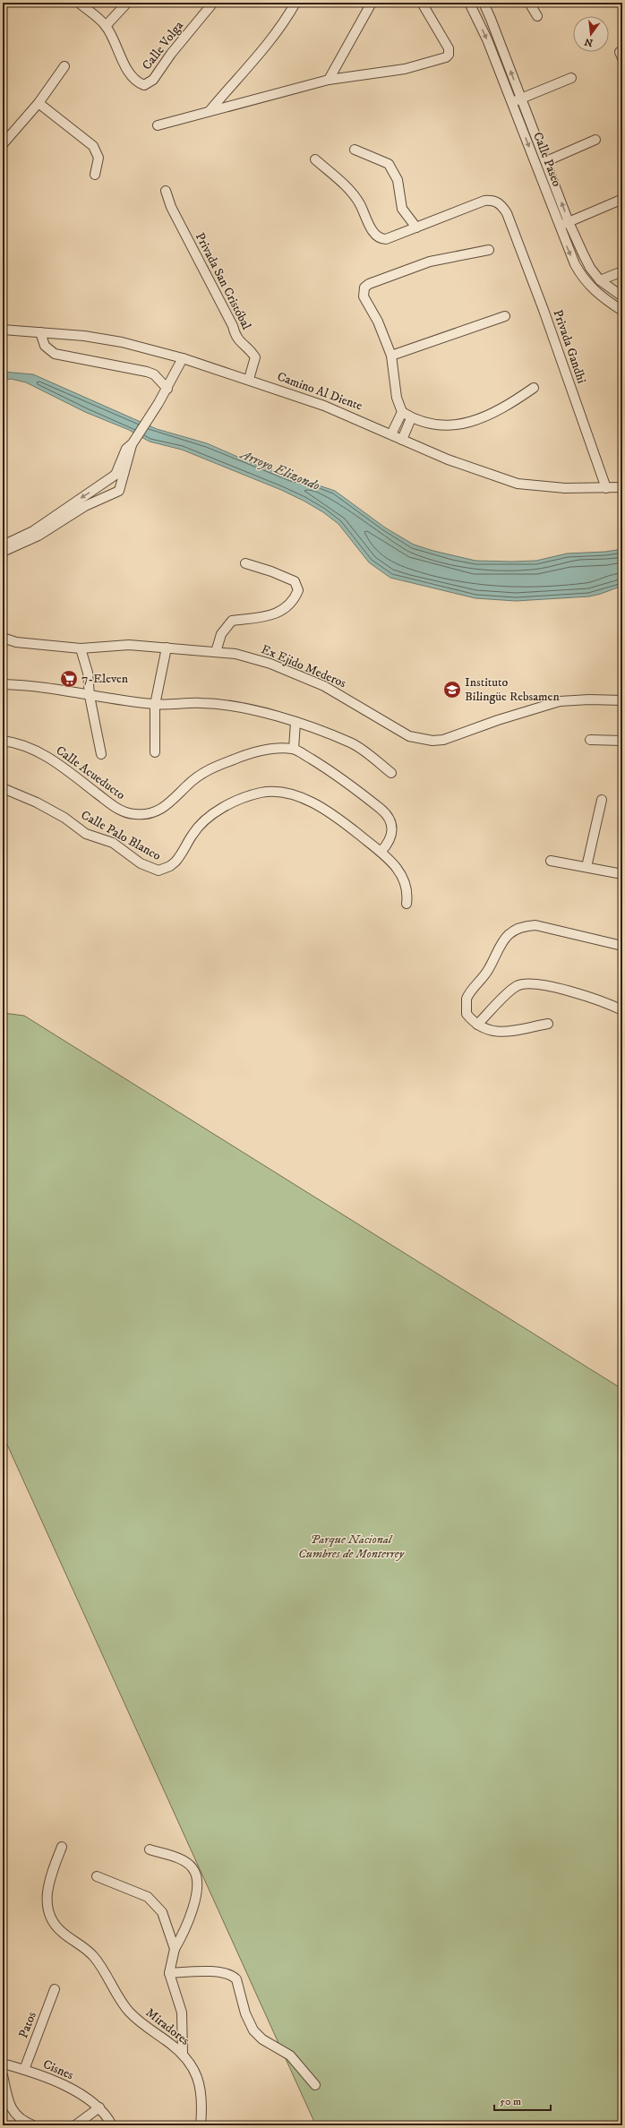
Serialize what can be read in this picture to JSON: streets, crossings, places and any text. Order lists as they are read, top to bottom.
{
  "streets": {
    "street": [
      "Calle Volga",
      "Calle Paseo",
      "Privada San Cristóbal",
      "Privada Gandhi",
      "Camino Al Diente",
      "Ex Ejido Mederos",
      "Calle Acueducto",
      "Calle Palo Blanco",
      "Patos",
      "Miradores",
      "Cisnes"
    ]
  },
  "crossings": [
    ["Privada San Cristóbal", "Camino Al Diente"],
    ["Privada Gandhi", "Camino Al Diente"],
    ["Patos", "Cisnes"]
  ],
  "water": ["Arroyo Elizondo"],
  "parks": ["Parque Nacional Cumbres de Monterrey"],
  "places": {
    "supermarket": ["7-Eleven"],
    "school or university": ["Instituto Bilingüe Rebsamen"]
  },
  "scale_bar": "50 m",
  "north": "bottom"
}
